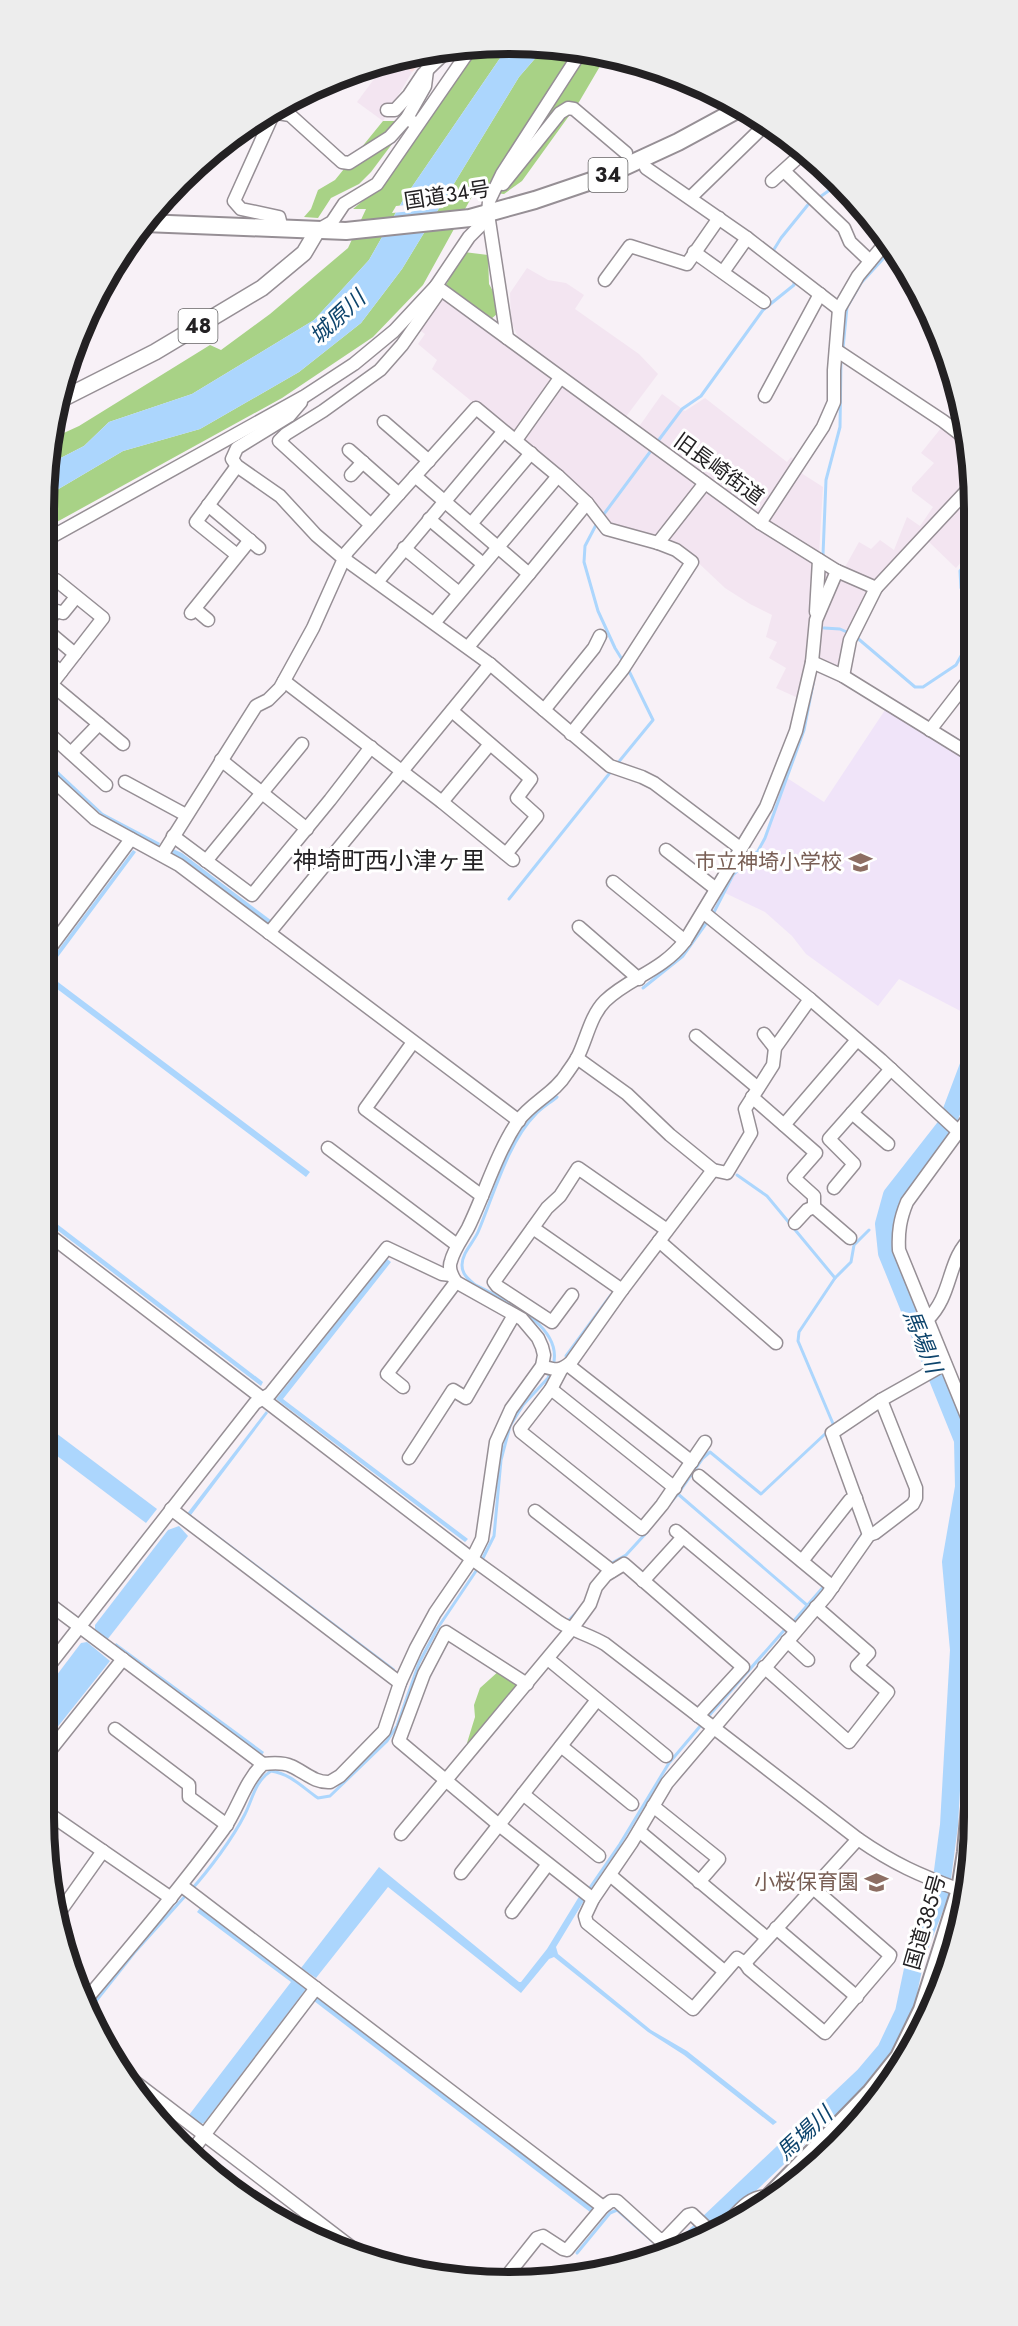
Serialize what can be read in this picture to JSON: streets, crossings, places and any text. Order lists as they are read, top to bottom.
{
  "streets": {
    "highway": ["34", "国道34号", "国道385号"],
    "main road": ["48"],
    "street": ["旧長崎街道"]
  },
  "crossings": [
    ["国道34号", "48"]
  ],
  "districts": ["神埼町西小津ヶ里"],
  "water": ["城原川", "馬場川"],
  "places": {
    "school or university": ["市立神埼小学校", "小桜保育園"]
  }
}
